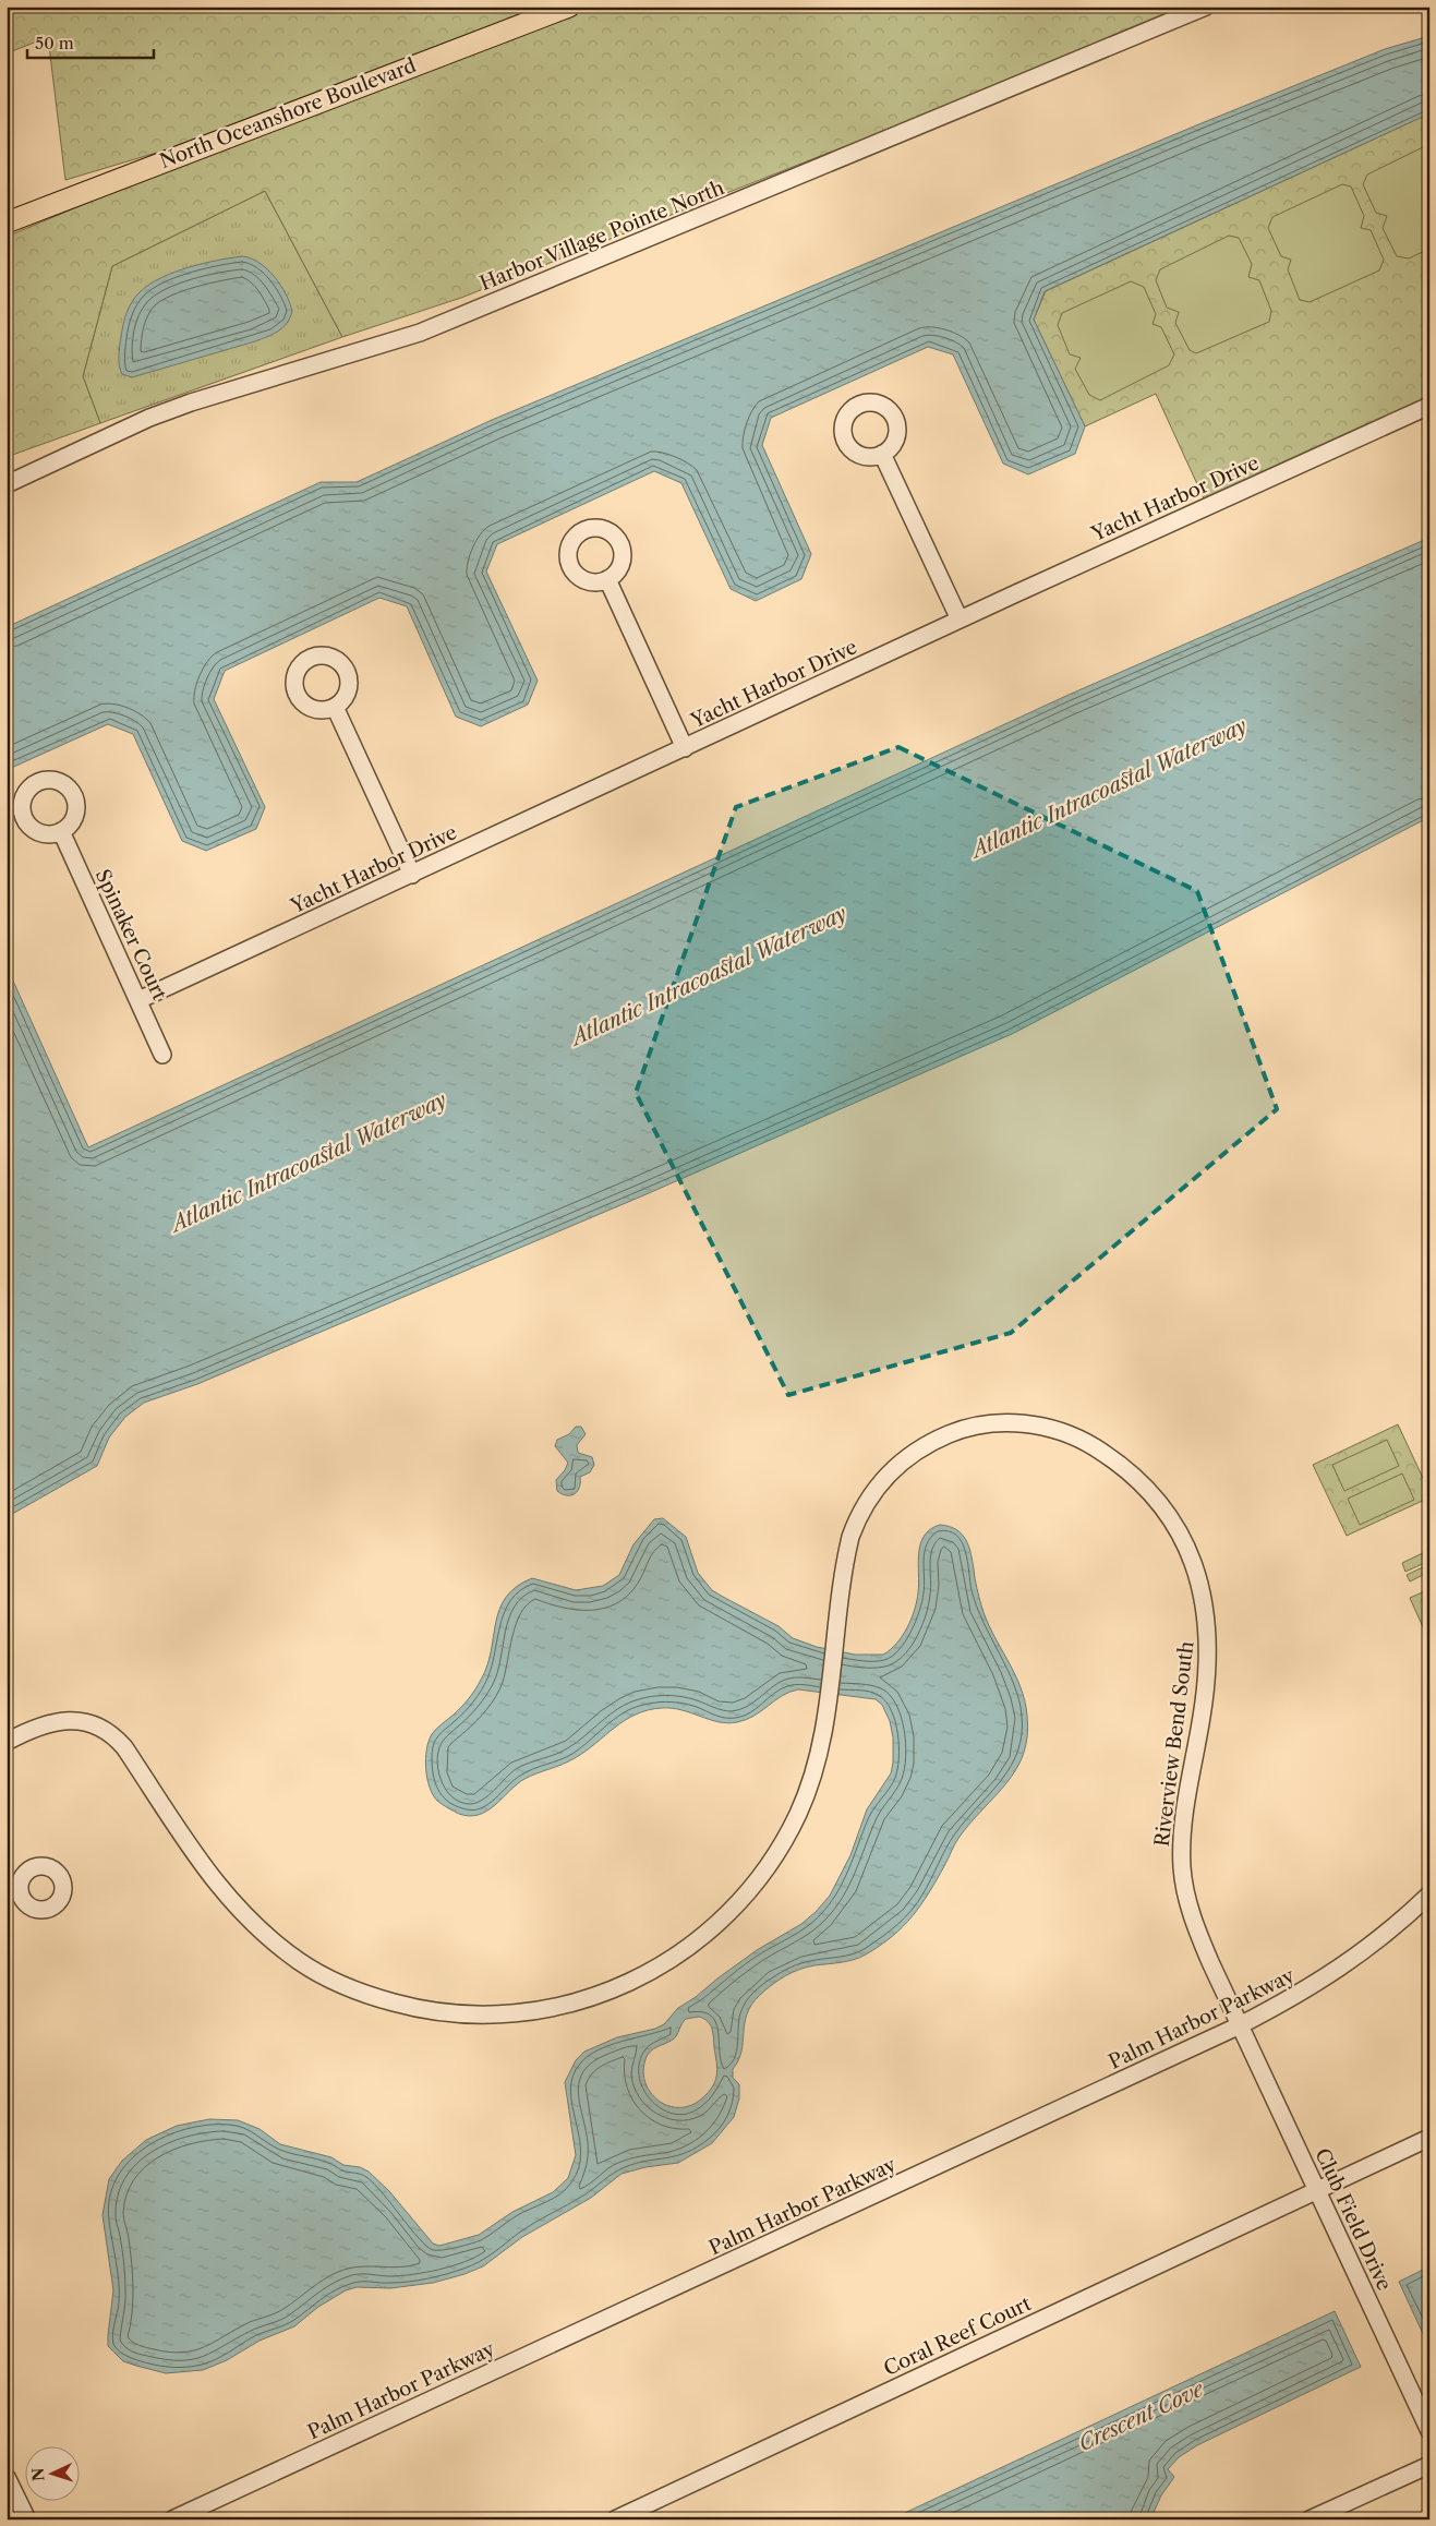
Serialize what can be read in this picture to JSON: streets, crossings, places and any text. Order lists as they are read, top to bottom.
{
  "streets": {
    "main road": ["North Oceanshore Boulevard"],
    "street": [
      "Harbor Village Pointe North",
      "Yacht Harbor Drive",
      "Spinaker Court",
      "Riverview Bend South",
      "Palm Harbor Parkway",
      "Club Field Drive",
      "Coral Reef Court"
    ]
  },
  "crossings": [
    ["Yacht Harbor Drive", "Spinaker Court"],
    ["Riverview Bend South", "Palm Harbor Parkway"],
    ["Riverview Bend South", "Club Field Drive"],
    ["Palm Harbor Parkway", "Club Field Drive"],
    ["Club Field Drive", "Coral Reef Court"]
  ],
  "water": ["Atlantic Intracoastal Waterway", "Crescent Cove"],
  "scale_bar": "50 m",
  "north": "left"
}
